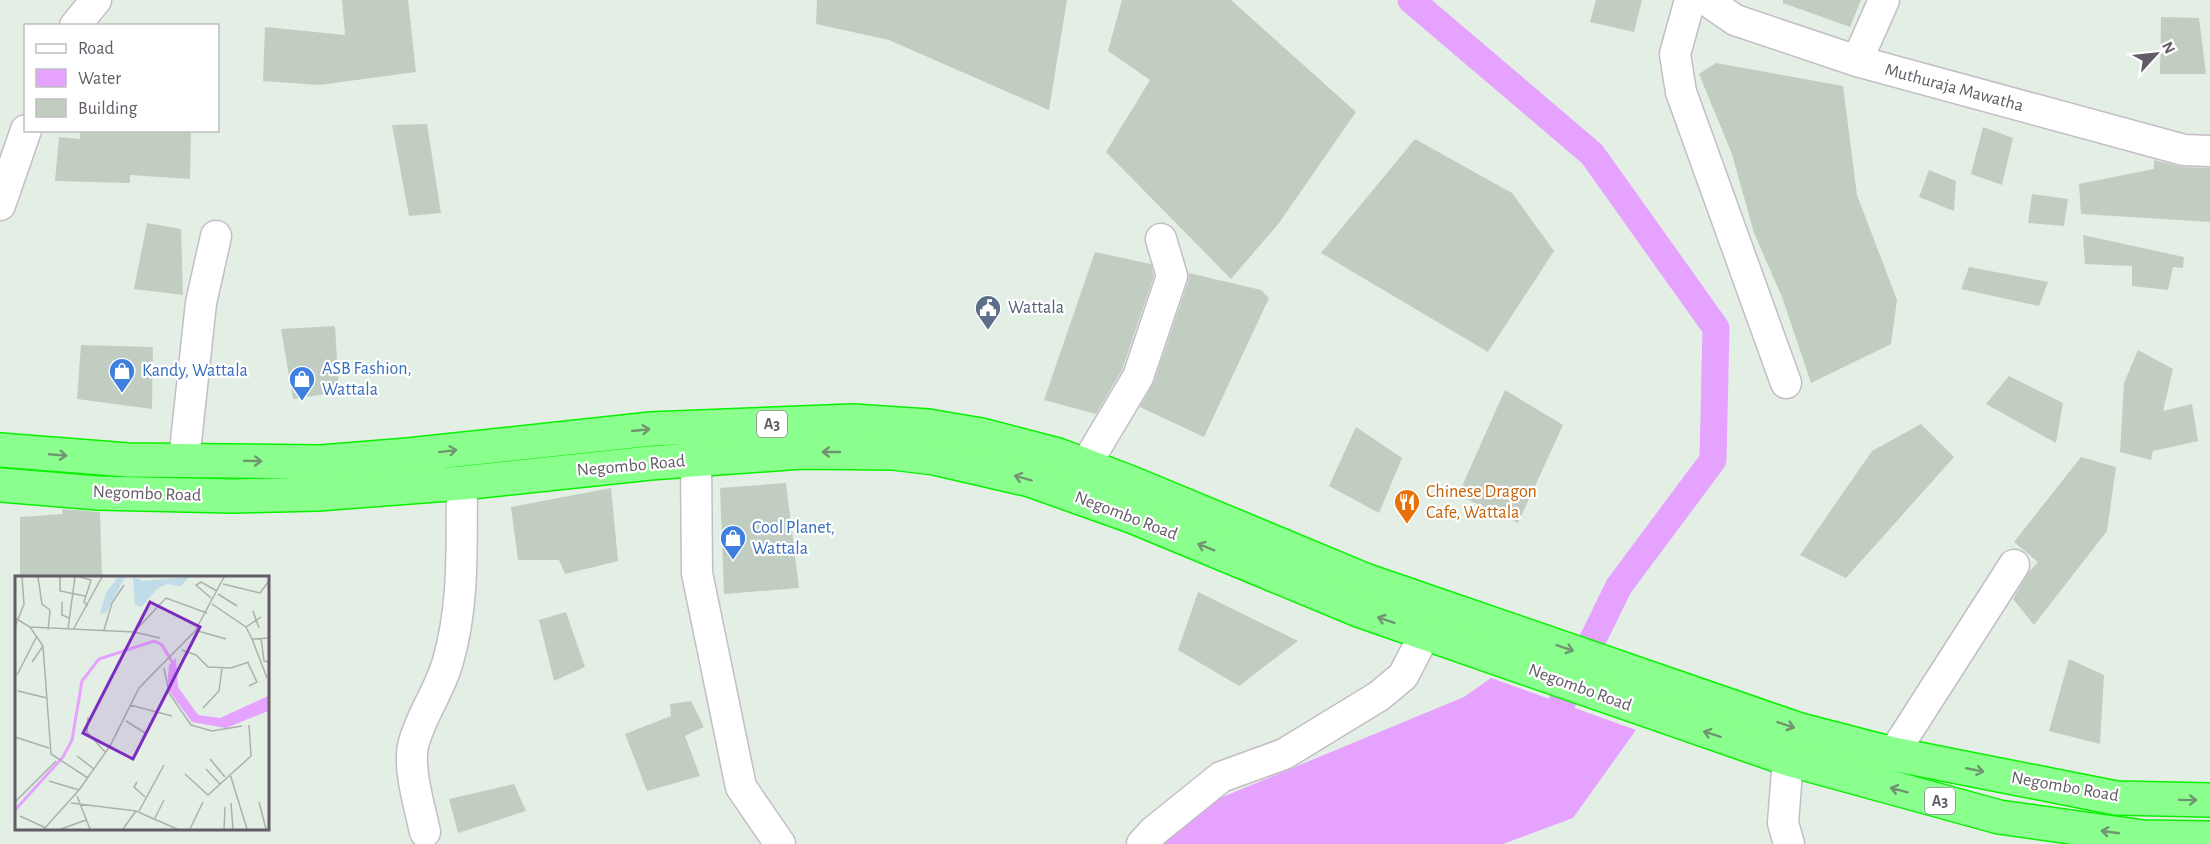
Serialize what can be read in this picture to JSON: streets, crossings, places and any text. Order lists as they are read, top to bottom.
{
  "streets": {
    "highway": ["A3", "Negombo Road"],
    "street": ["Muthuraja Mawatha"]
  },
  "places": {
    "public building": ["Wattala"],
    "shop": ["Kandy, Wattala", "ASB Fashion, Wattala", "Cool Planet, Wattala"],
    "restaurant": ["Chinese Dragon Cafe, Wattala"]
  },
  "legend": ["Road", "Water", "Building"],
  "north": "top right"
}
